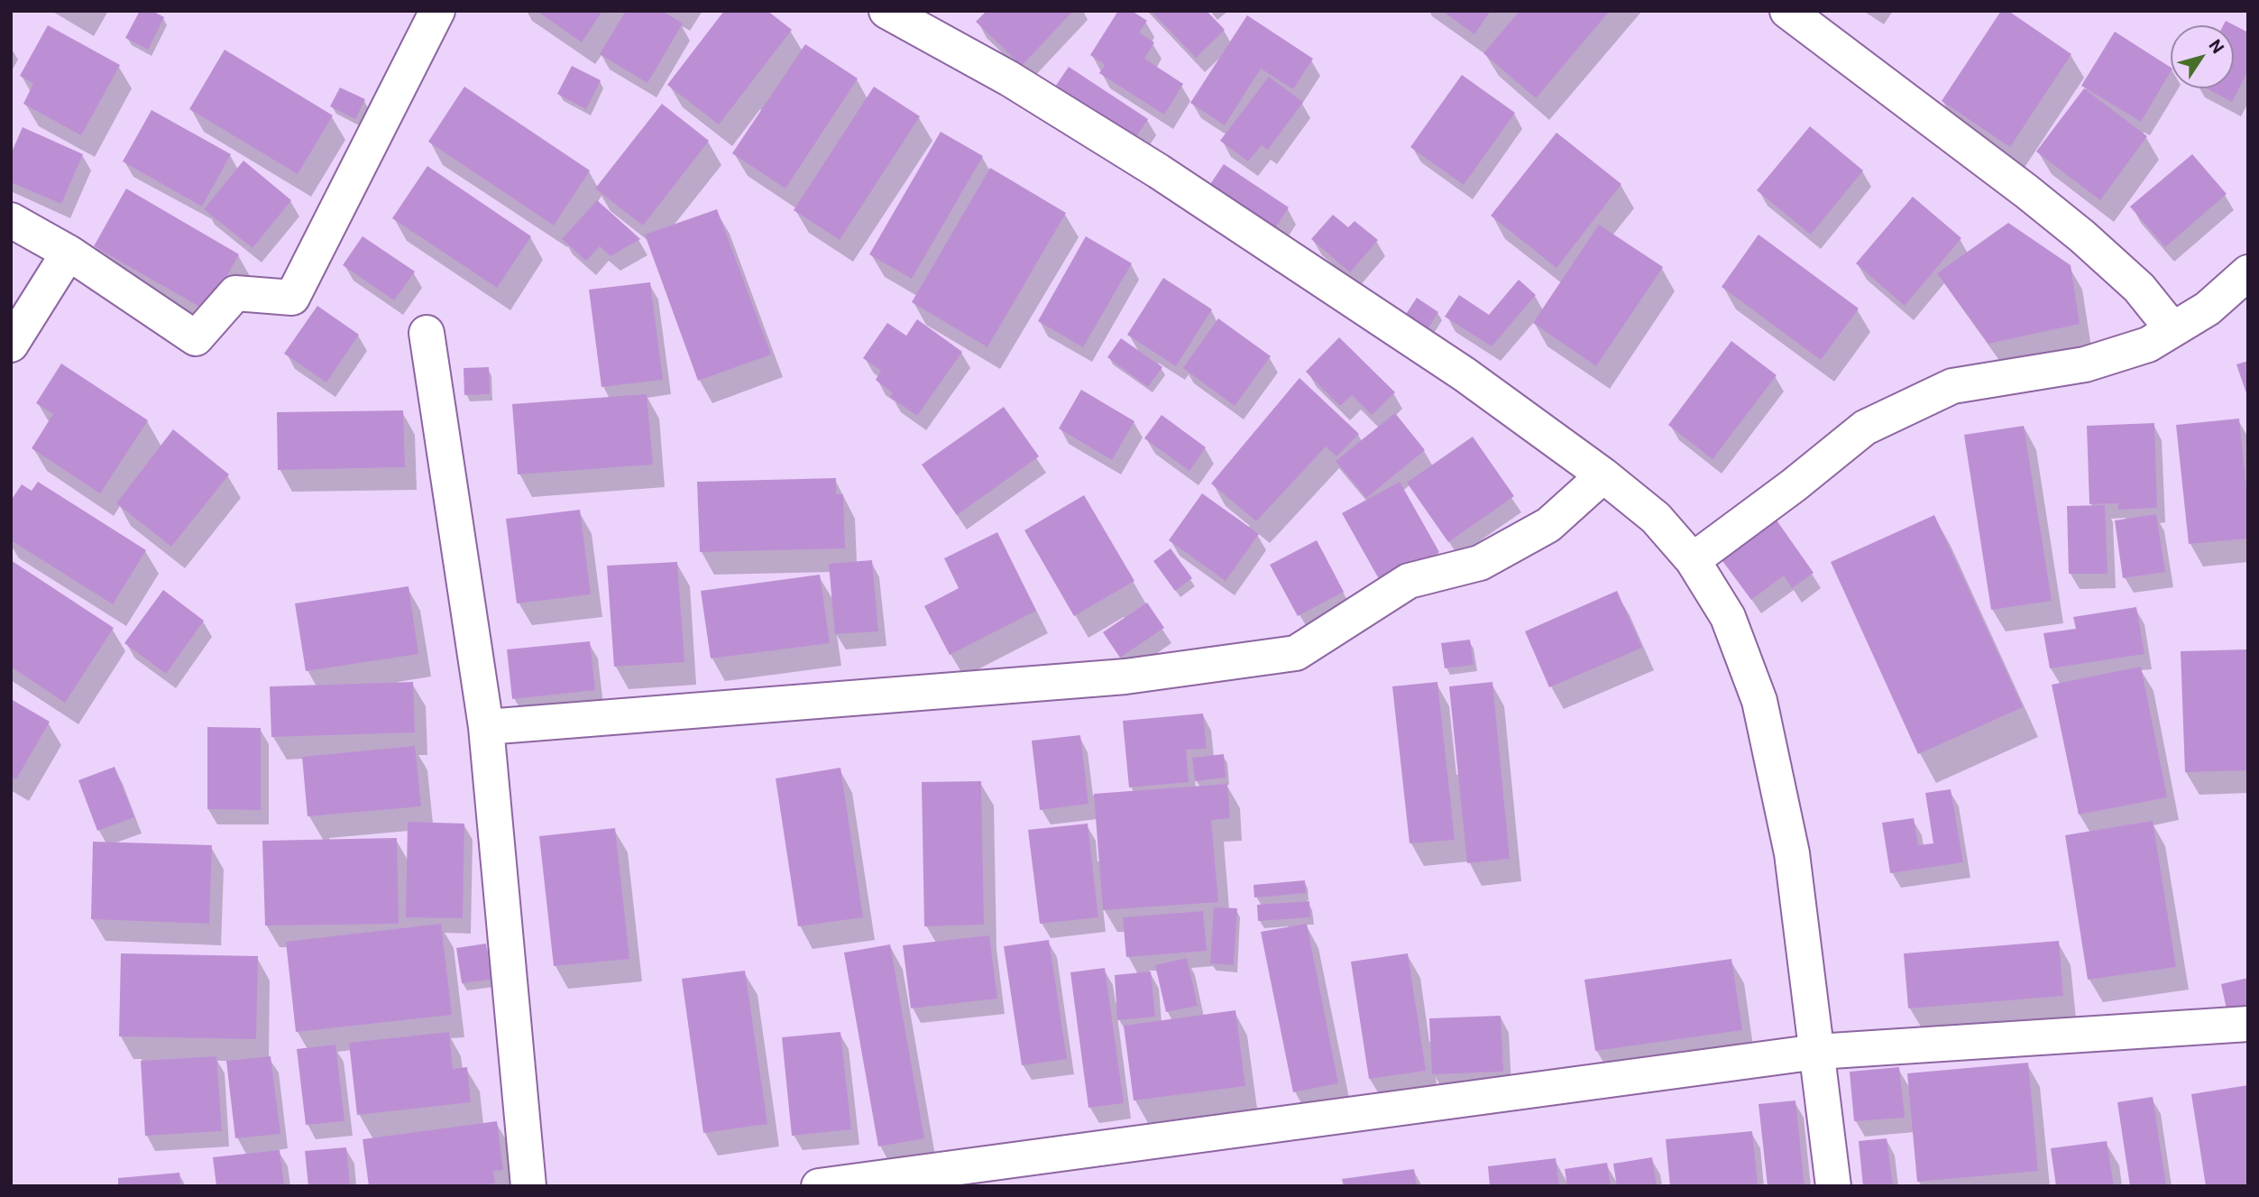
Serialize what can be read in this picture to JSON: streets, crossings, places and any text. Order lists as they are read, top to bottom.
{
  "north": "top right"
}
